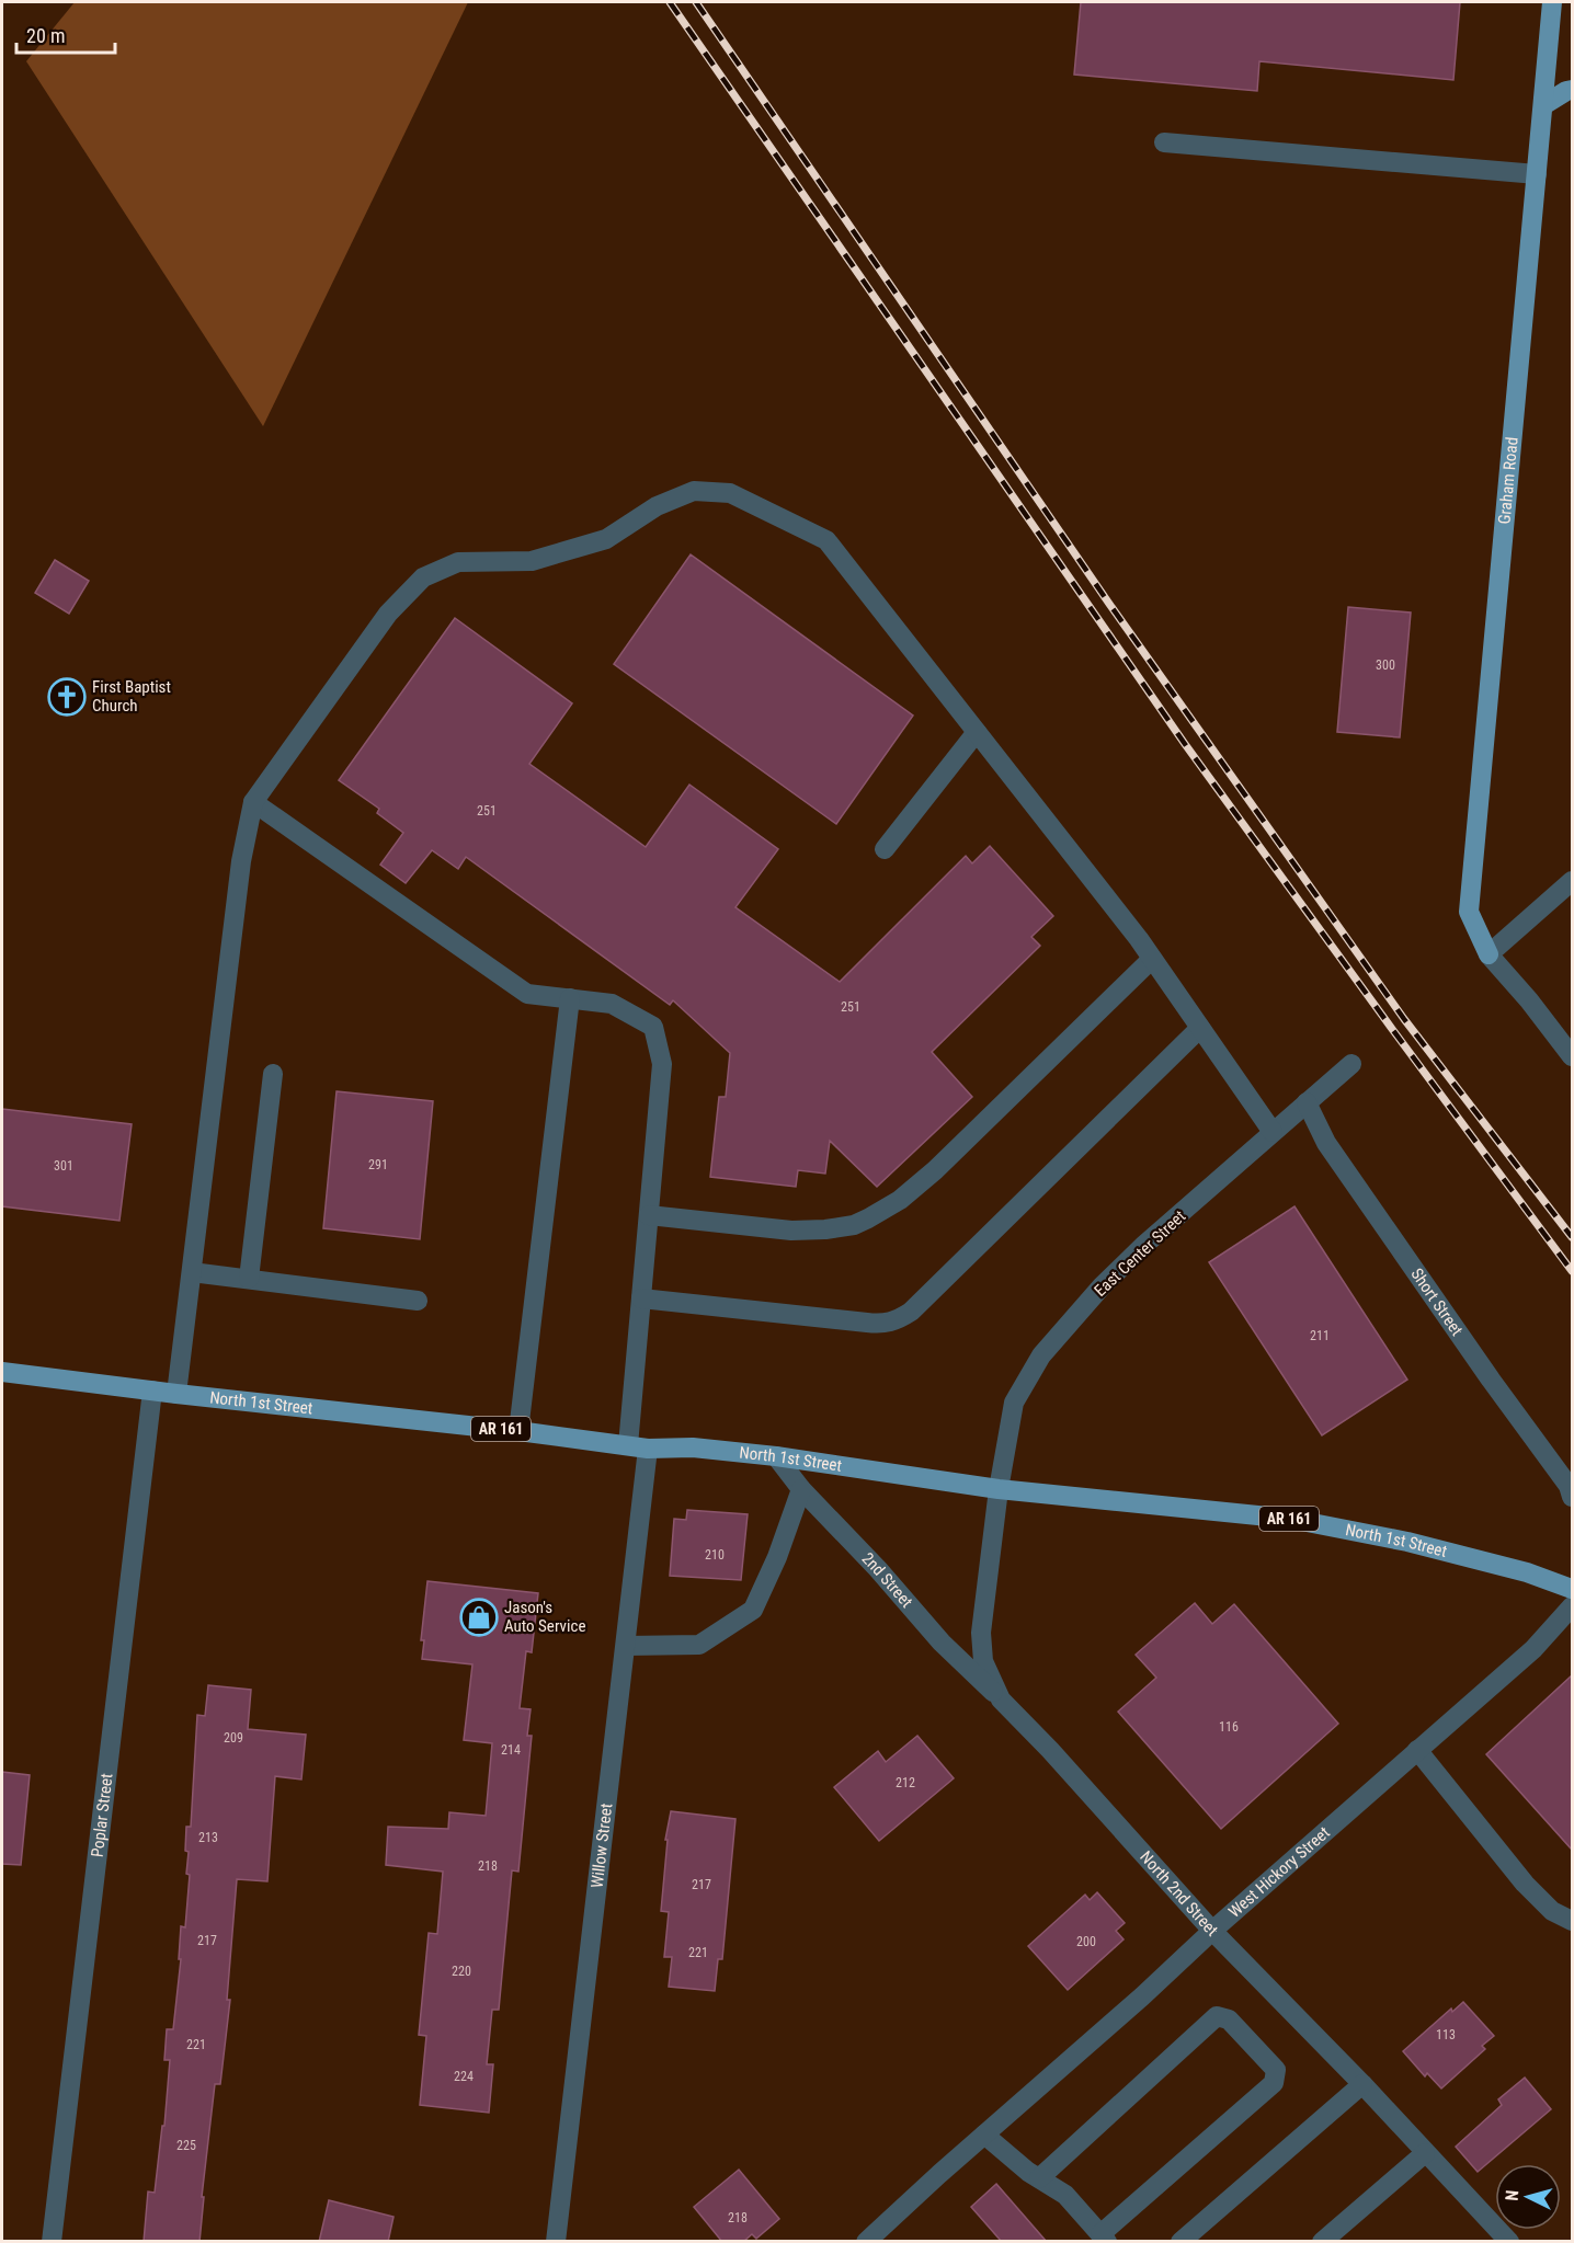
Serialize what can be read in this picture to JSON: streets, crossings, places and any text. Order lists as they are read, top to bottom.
{
  "streets": {
    "main road": ["Graham Road", "North 1st Street", "AR 161"],
    "street": [
      "East Center Street",
      "Short Street",
      "2nd Street",
      "Poplar Street",
      "Willow Street",
      "West Hickory Street",
      "North 2nd Street"
    ]
  },
  "crossings": [
    ["East Center Street", "Short Street"],
    ["East Center Street", "North 1st Street"],
    ["East Center Street", "North 2nd Street"],
    ["North 1st Street", "2nd Street"],
    ["North 1st Street", "Poplar Street"],
    ["North 1st Street", "Willow Street"],
    ["North 1st Street", "North 2nd Street"],
    ["2nd Street", "North 2nd Street"],
    ["West Hickory Street", "North 2nd Street"]
  ],
  "places": {
    "church": ["First Baptist Church"],
    "shop": ["Jason's Auto Service"]
  },
  "house_numbers": [
    "300",
    "251",
    "251",
    "291",
    "301",
    "211",
    "210",
    "116",
    "209",
    "214",
    "212",
    "213",
    "218",
    "217",
    "217",
    "200",
    "221",
    "220",
    "113",
    "221",
    "224",
    "225",
    "218"
  ],
  "scale_bar": "20 m",
  "north": "left"
}
